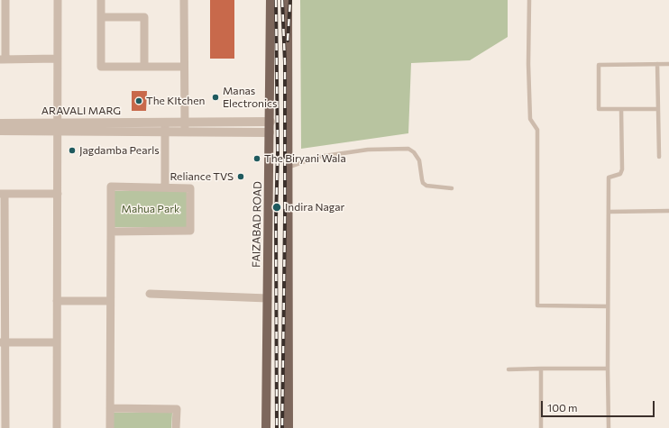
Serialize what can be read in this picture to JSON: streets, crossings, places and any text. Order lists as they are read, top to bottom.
{
  "streets": {
    "main road": ["FAIZABAD ROAD"],
    "street": ["ARAVALI MARG"]
  },
  "crossings": [
    ["ARAVALI MARG", "FAIZABAD ROAD"]
  ],
  "parks": ["Mahua Park"],
  "places": [
    "Manas Electronics",
    "The KItchen",
    "Jagdamba Pearls",
    "The Biryani Wala",
    "Reliance TVS",
    "Indira Nagar"
  ],
  "scale_bar": "100 m"
}
